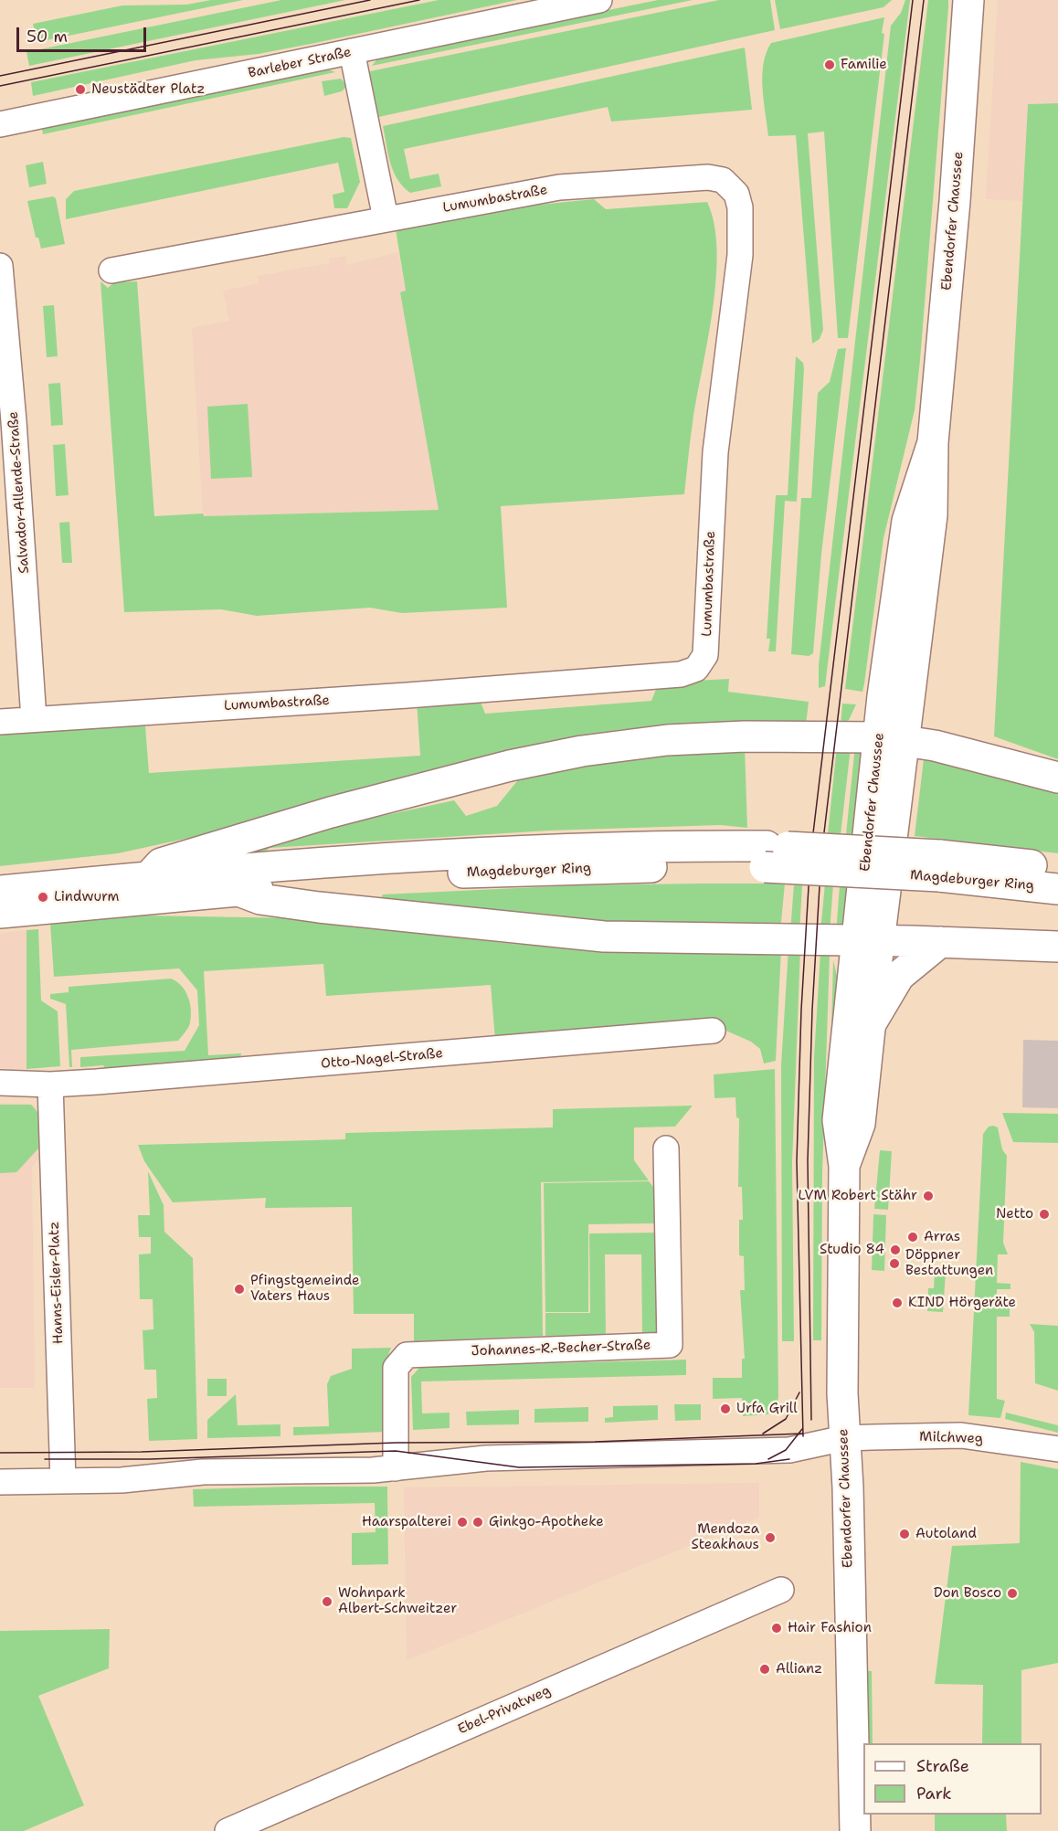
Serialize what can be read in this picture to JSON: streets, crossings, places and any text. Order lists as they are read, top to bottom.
{
  "streets": {
    "main road": ["Ebendorfer Chaussee", "Magdeburger Ring"],
    "street": [
      "Barleber Straße",
      "Lumumbastraße",
      "Salvador-Allende-Straße",
      "Otto-Nagel-Straße",
      "Hanns-Eisler-Platz",
      "Johannes-R.-Becher-Straße",
      "Milchweg",
      "Ebel-Privatweg"
    ]
  },
  "crossings": [
    ["Lumumbastraße", "Salvador-Allende-Straße"],
    ["Ebendorfer Chaussee", "Milchweg"],
    ["Otto-Nagel-Straße", "Hanns-Eisler-Platz"]
  ],
  "places": [
    "Familie",
    "Neustädter Platz",
    "Lindwurm",
    "LVM Robert Stähr",
    "Netto",
    "Arras",
    "Studio 84",
    "Döppner Bestattungen",
    "Pfingstgemeinde Vaters Haus",
    "KIND Hörgeräte",
    "Urfa Grill",
    "Haarspalterei",
    "Ginkgo-Apotheke",
    "Autoland",
    "Mendoza Steakhaus",
    "Don Bosco",
    "Wohnpark Albert-Schweitzer",
    "Hair Fashion",
    "Allianz"
  ],
  "legend": ["Straße", "Park"],
  "scale_bar": "50 m"
}
